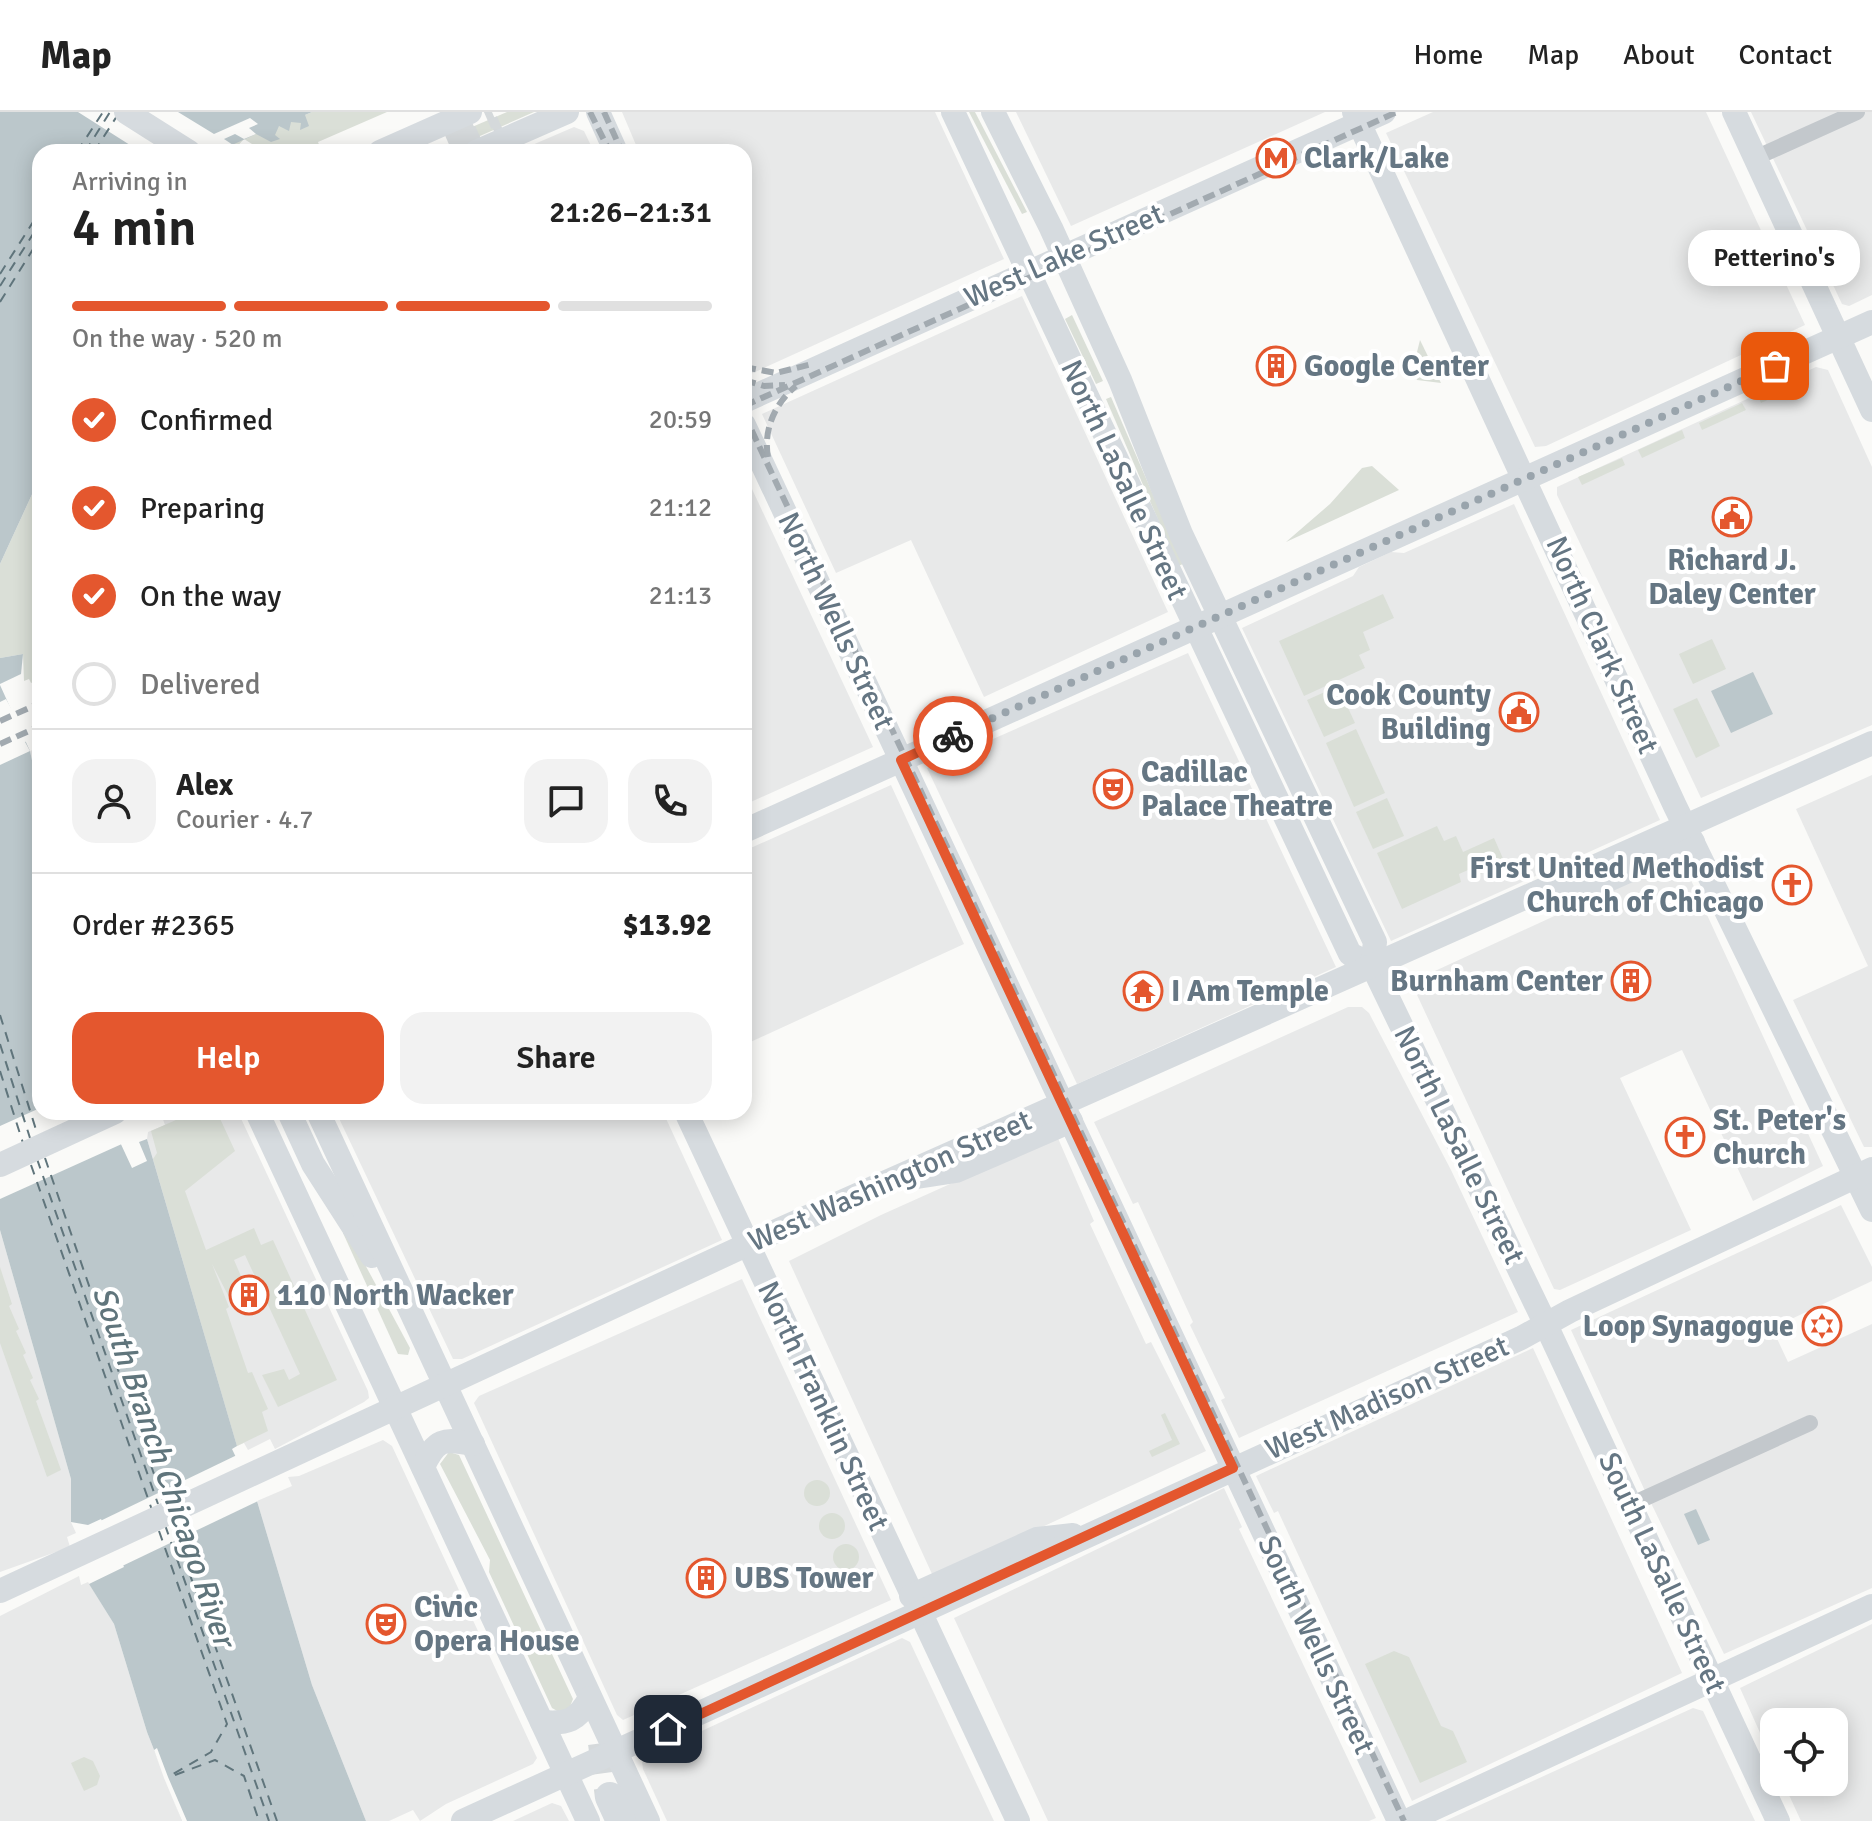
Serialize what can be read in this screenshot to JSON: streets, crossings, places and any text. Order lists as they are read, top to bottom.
{
  "streets": {
    "main road": [
      "West Lake Street",
      "North LaSalle Street",
      "North Wells Street",
      "North Clark Street",
      "West Washington Street",
      "West Madison Street",
      "North Franklin Street",
      "South LaSalle Street",
      "South Wells Street"
    ]
  },
  "crossings": [
    ["West Lake Street", "North LaSalle Street"],
    ["West Lake Street", "North Clark Street"],
    ["North LaSalle Street", "West Washington Street"],
    ["North LaSalle Street", "West Madison Street"],
    ["North LaSalle Street", "South LaSalle Street"],
    ["North Wells Street", "West Washington Street"],
    ["North Wells Street", "West Madison Street"],
    ["North Wells Street", "South Wells Street"],
    ["North Clark Street", "West Washington Street"],
    ["North Clark Street", "West Madison Street"],
    ["West Washington Street", "North Franklin Street"],
    ["West Madison Street", "North Franklin Street"],
    ["West Madison Street", "South LaSalle Street"],
    ["West Madison Street", "South Wells Street"]
  ],
  "water": ["South Branch Chicago River"],
  "places": {
    "metro station": ["Clark/Lake"],
    "building": [
      "Google Center",
      "Burnham Center",
      "110 North Wacker",
      "UBS Tower"
    ],
    "other": ["Petterino's"],
    "public building": ["Richard J. Daley Center", "Cook County Building"],
    "theatre": ["Cadillac Palace Theatre", "Civic Opera House"],
    "church": ["First United Methodist Church of Chicago", "St. Peter's Church"],
    "temple": ["I Am Temple"],
    "synagogue": ["Loop Synagogue"]
  },
  "page": {
    "header": "Map",
    "nav": [
      "Home",
      "Map",
      "About",
      "Contact"
    ],
    "heading": ["4 min", "Arriving in", "21:26–21:31"],
    "panel": [
      "Alex",
      "Courier · 4.7",
      "Order #2365",
      "$13.92"
    ],
    "bubble": "Petterino's",
    "bar": "On the way · 520 m",
    "list": [
      ["Confirmed", "20:59"],
      ["Preparing", "21:12"],
      ["On the way", "21:13"],
      "Delivered"
    ],
    "buttons": ["Help", "Share"]
  }
}
